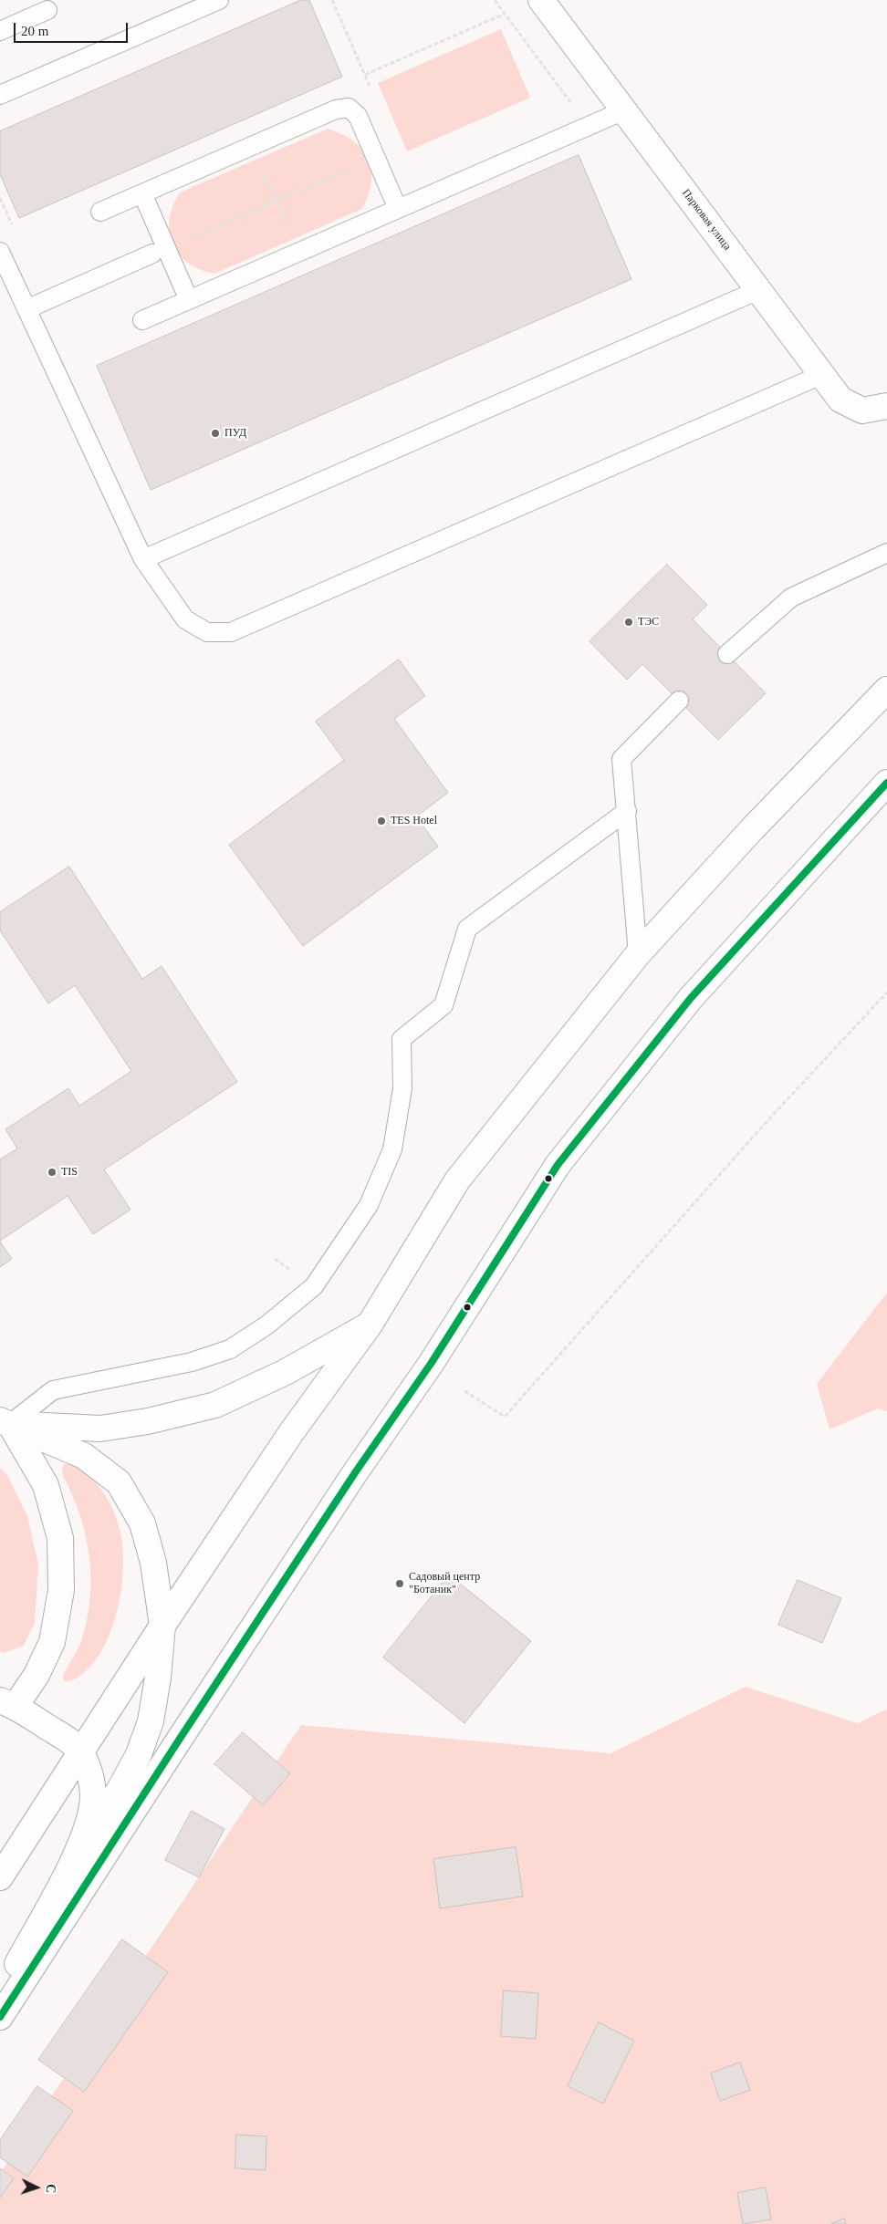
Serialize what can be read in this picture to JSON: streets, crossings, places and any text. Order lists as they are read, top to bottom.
{
  "streets": {
    "main road": ["Парковая улица"]
  },
  "places": [
    "ПУД",
    "ТЭС",
    "TES Hotel",
    "TIS",
    "Садовый центр \"Ботаник\""
  ],
  "scale_bar": "20 m",
  "north": "right"
}
